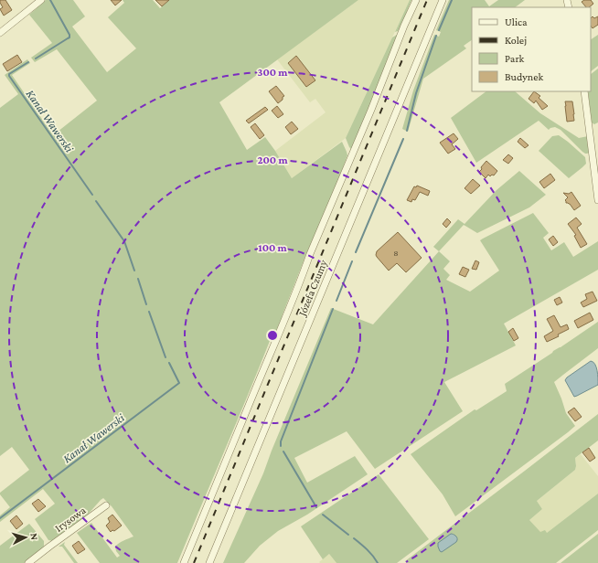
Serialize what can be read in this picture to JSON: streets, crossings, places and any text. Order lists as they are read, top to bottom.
{
  "streets": {
    "street": ["Józefa Czumy", "Irysowa"]
  },
  "water": ["Kanał Wawerski"],
  "house_numbers": ["8"],
  "legend": [
    "Ulica",
    "Kolej",
    "Park",
    "Budynek"
  ],
  "north": "right",
  "rings": ["300 m", "200 m", "100 m"]
}
